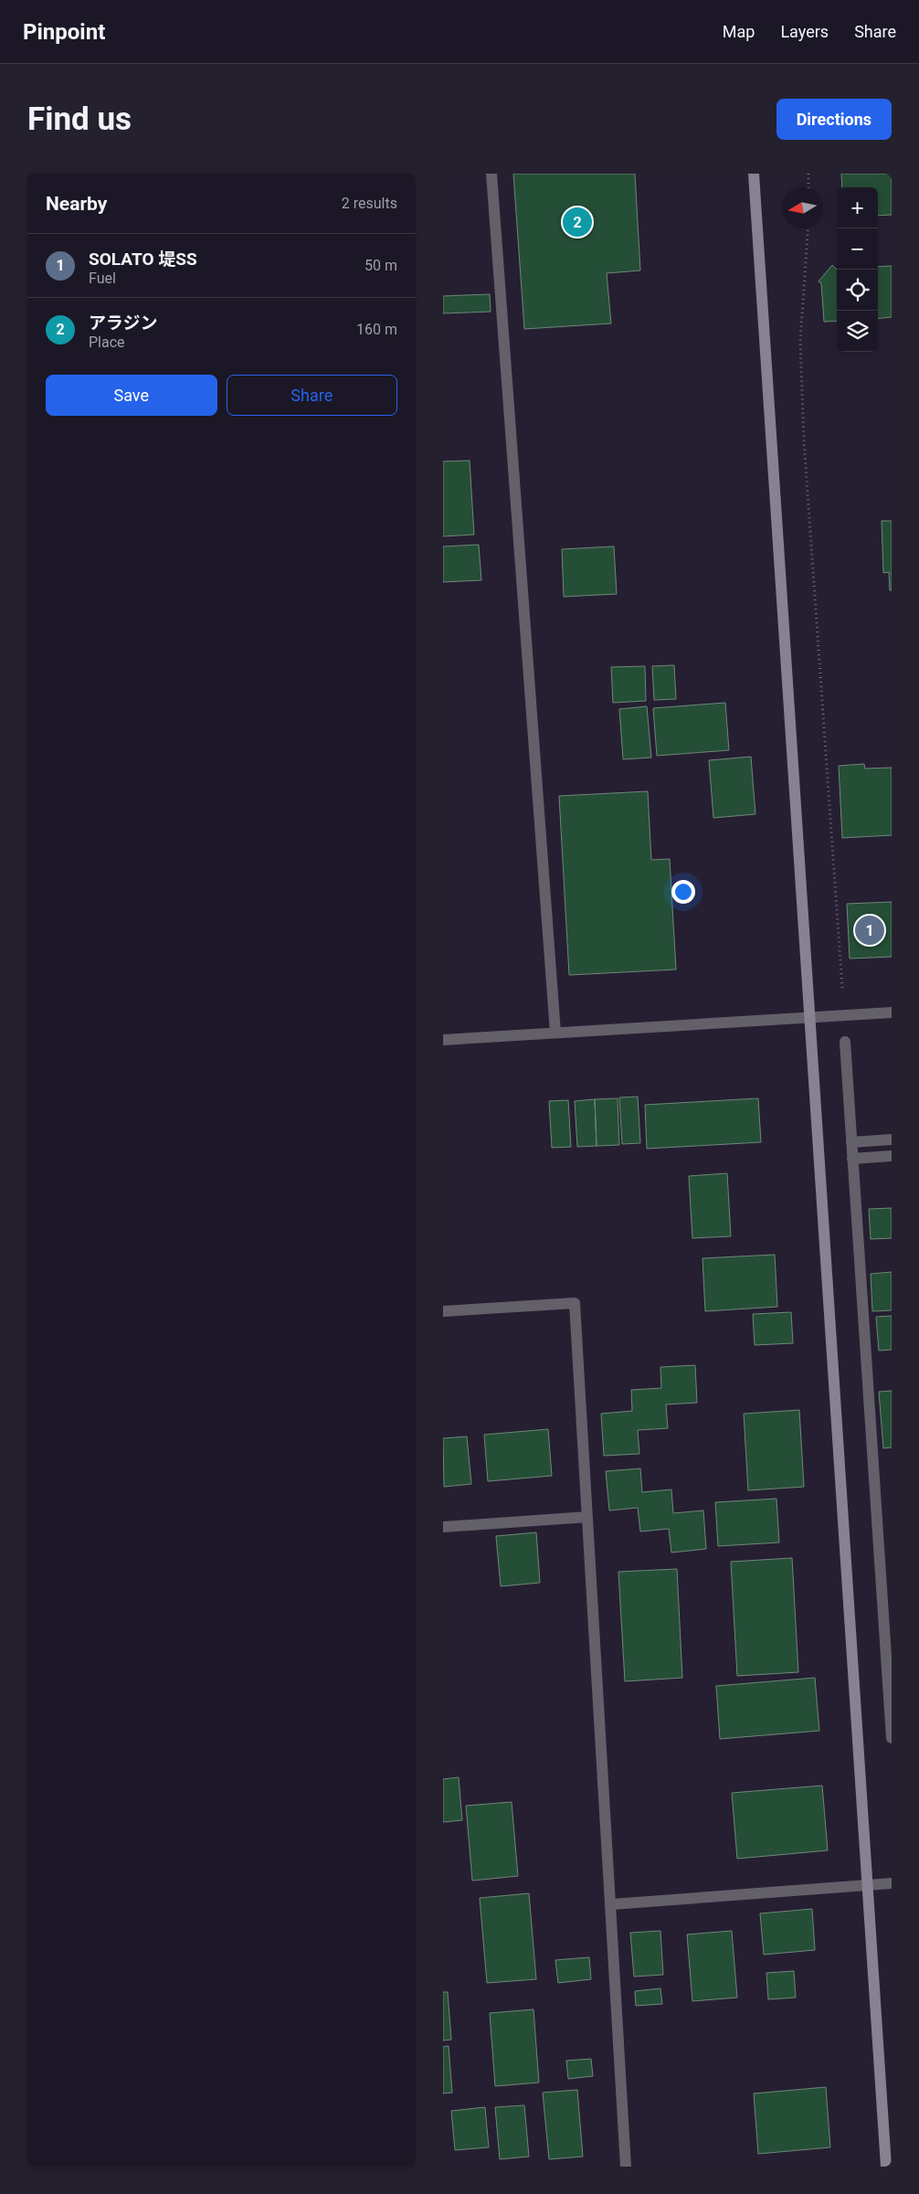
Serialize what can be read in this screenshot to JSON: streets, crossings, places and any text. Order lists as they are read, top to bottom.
{
  "north": "left",
  "page": {
    "header": "Pinpoint",
    "nav": ["Map", "Layers", "Share"],
    "buttons": [
      "Directions",
      ["Save", "Share"]
    ],
    "title": "Find us",
    "heading": ["Nearby", "2 results"],
    "map_buttons": ["+", "−"],
    "pins": ["2", "1"],
    "list": [
      {
        "mark": "1",
        "name": "SOLATO 堤SS",
        "note": "Fuel",
        "value": "50 m"
      },
      {
        "mark": "2",
        "name": "アラジン",
        "note": "Place",
        "value": "160 m"
      }
    ]
  }
}
